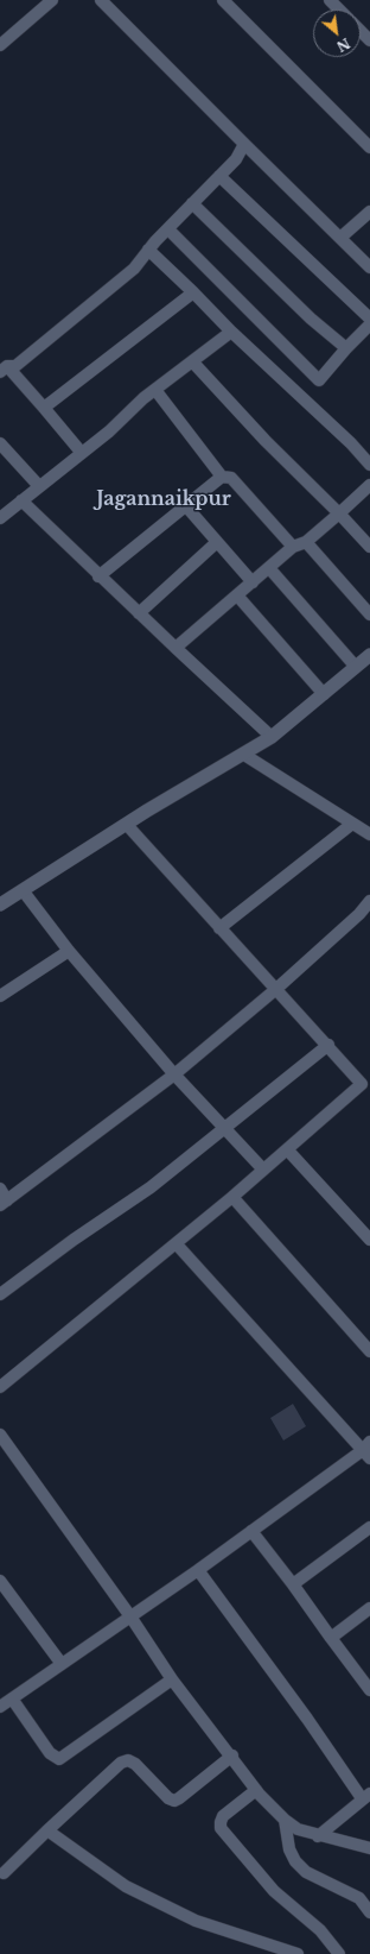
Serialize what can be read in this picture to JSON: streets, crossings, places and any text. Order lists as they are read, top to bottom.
{
  "districts": ["Jagannaikpur"],
  "north": "bottom right"
}
